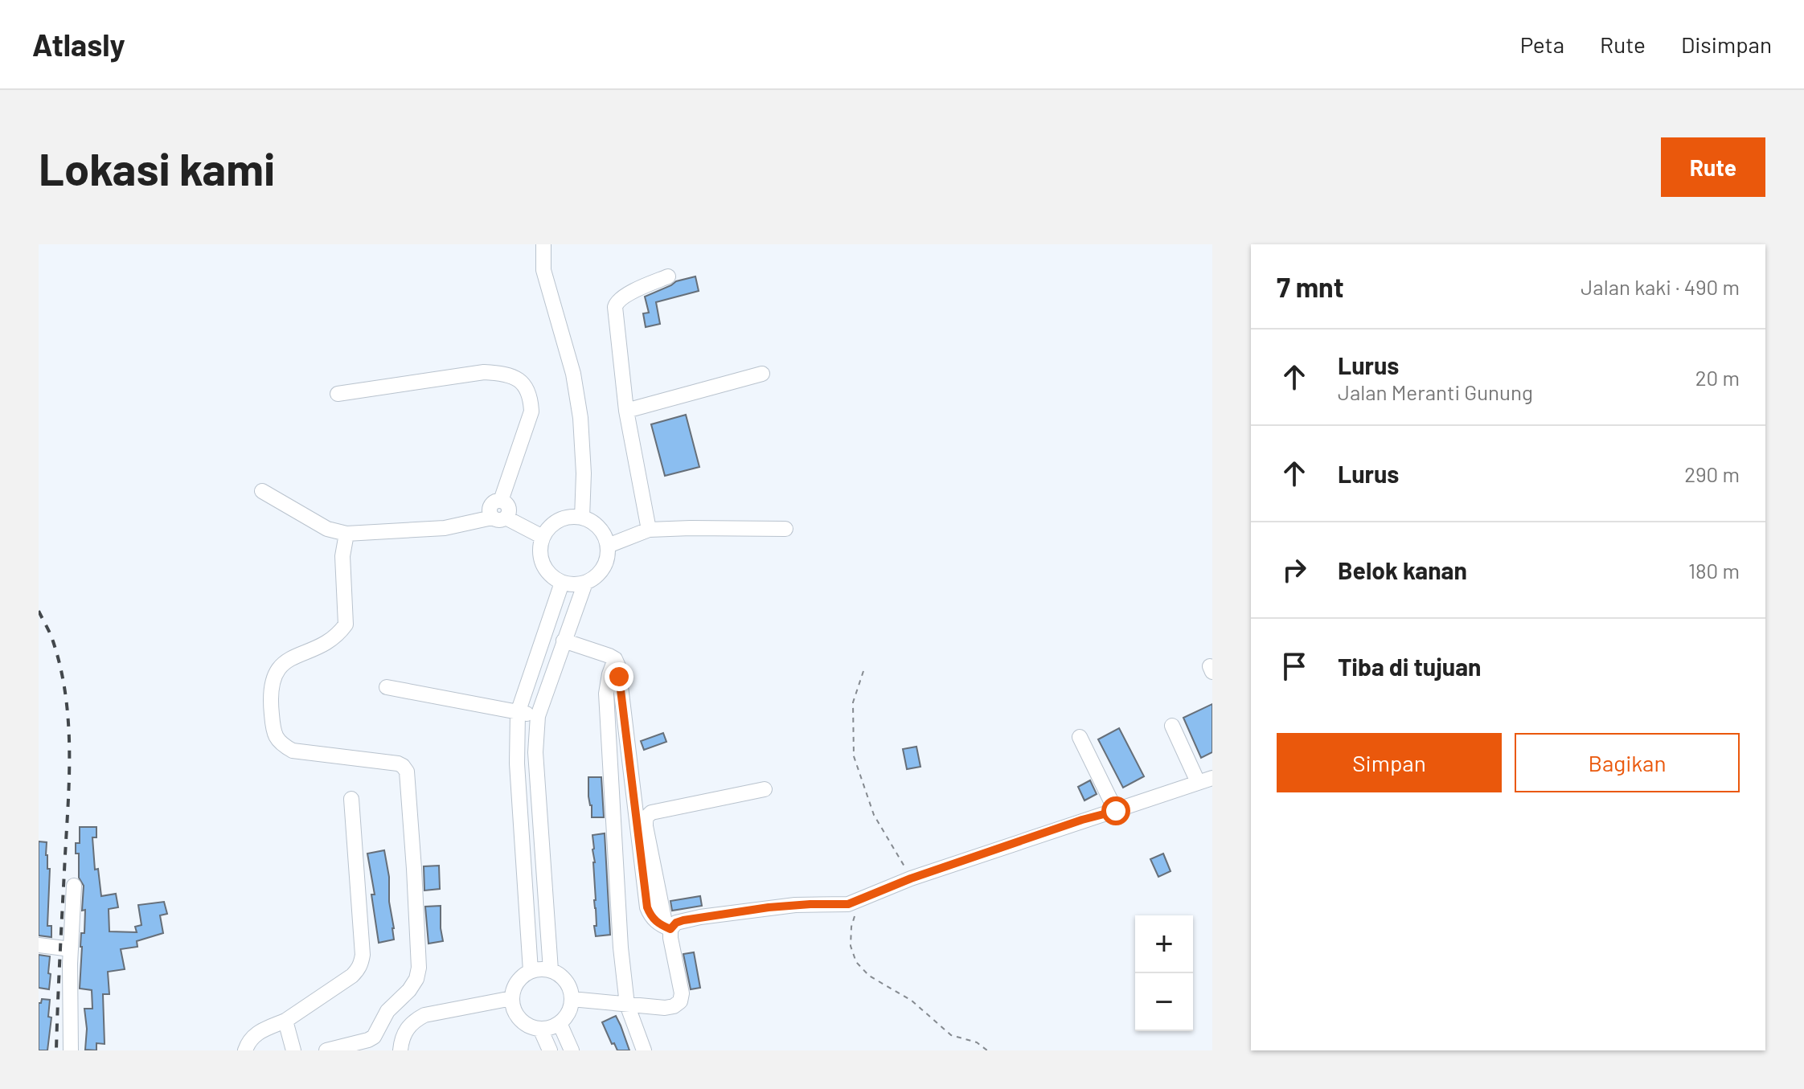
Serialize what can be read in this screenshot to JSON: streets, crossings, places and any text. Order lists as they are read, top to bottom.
{
  "page": {
    "header": "Atlasly",
    "nav": ["Peta", "Rute", "Disimpan"],
    "buttons": [
      "Rute",
      ["Simpan", "Bagikan"]
    ],
    "title": "Lokasi kami",
    "heading": ["7 mnt", "Jalan kaki · 490 m"],
    "list": [
      ["Lurus", "Jalan Meranti Gunung", "20 m"],
      ["Lurus", "290 m"],
      ["Belok kanan", "180 m"],
      "Tiba di tujuan"
    ],
    "map_buttons": ["+", "−"]
  }
}
